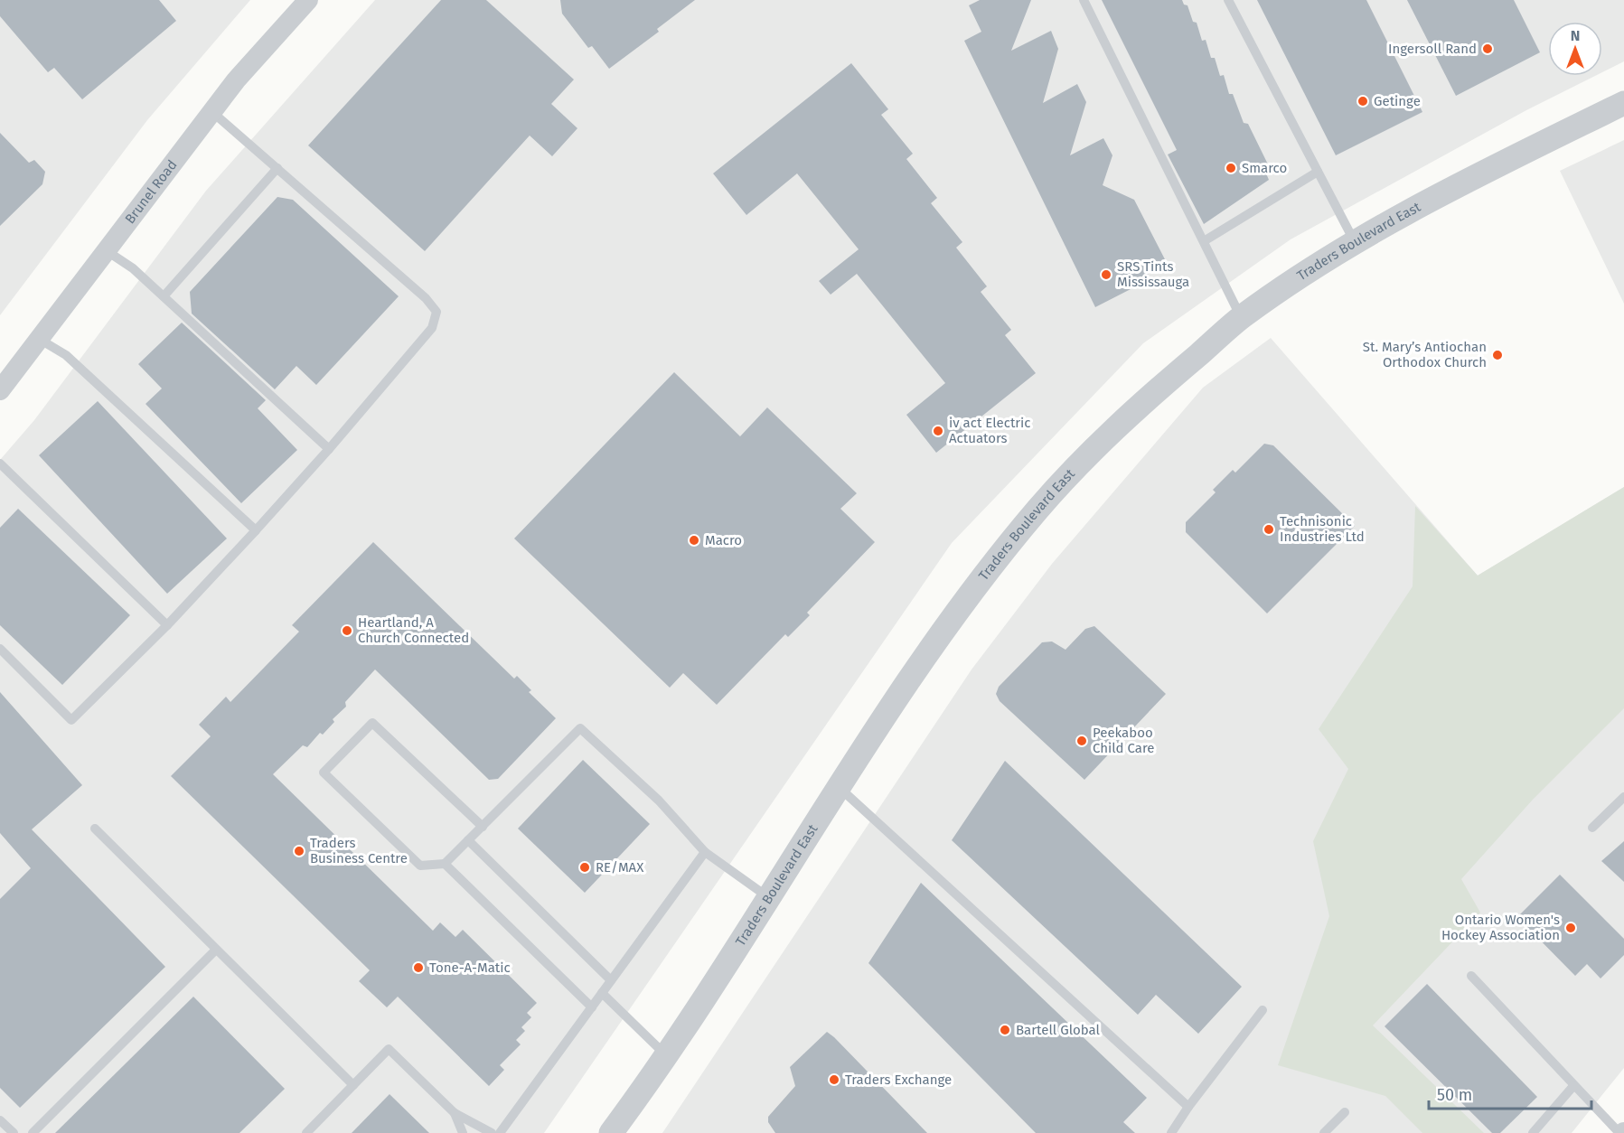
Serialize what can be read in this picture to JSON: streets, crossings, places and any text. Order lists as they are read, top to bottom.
{
  "streets": {
    "street": ["Brunel Road", "Traders Boulevard East"]
  },
  "places": [
    "Ingersoll Rand",
    "Getinge",
    "Smarco",
    "SRS Tints Mississauga",
    "St. Mary’s Antiochan Orthodox Church",
    "iv act Electric Actuators",
    "Technisonic Industries Ltd",
    "Macro",
    "Heartland, A Church Connected",
    "Peekaboo Child Care",
    "Traders Business Centre",
    "RE/MAX",
    "Ontario Women's Hockey Association",
    "Tone-A-Matic",
    "Bartell Global",
    "Traders Exchange"
  ],
  "scale_bar": "50 m",
  "north": "top"
}
